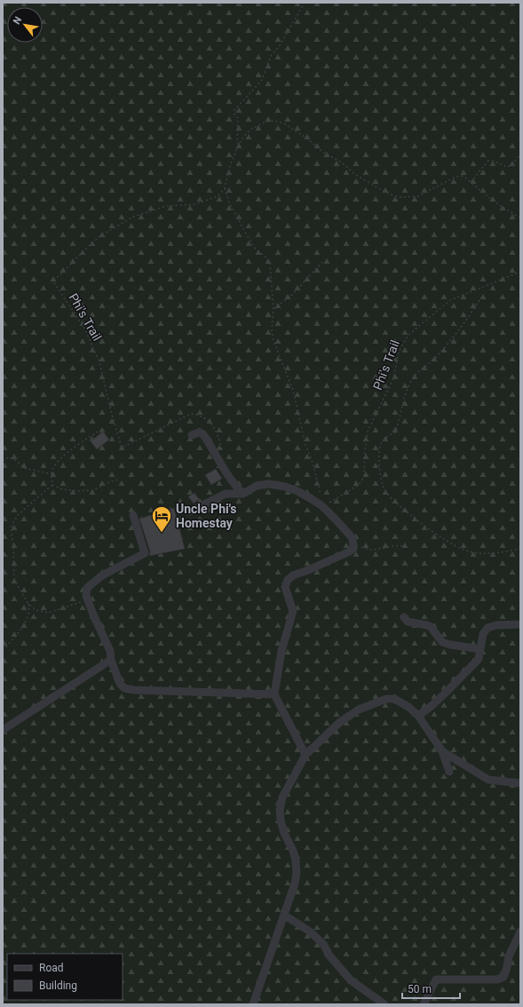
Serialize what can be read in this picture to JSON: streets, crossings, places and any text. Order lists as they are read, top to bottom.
{
  "streets": {
    "path": ["Phi's Trail"]
  },
  "places": {
    "hotel": ["Uncle Phi's Homestay"]
  },
  "legend": ["Road", "Building"],
  "scale_bar": "50 m",
  "north": "top left"
}
